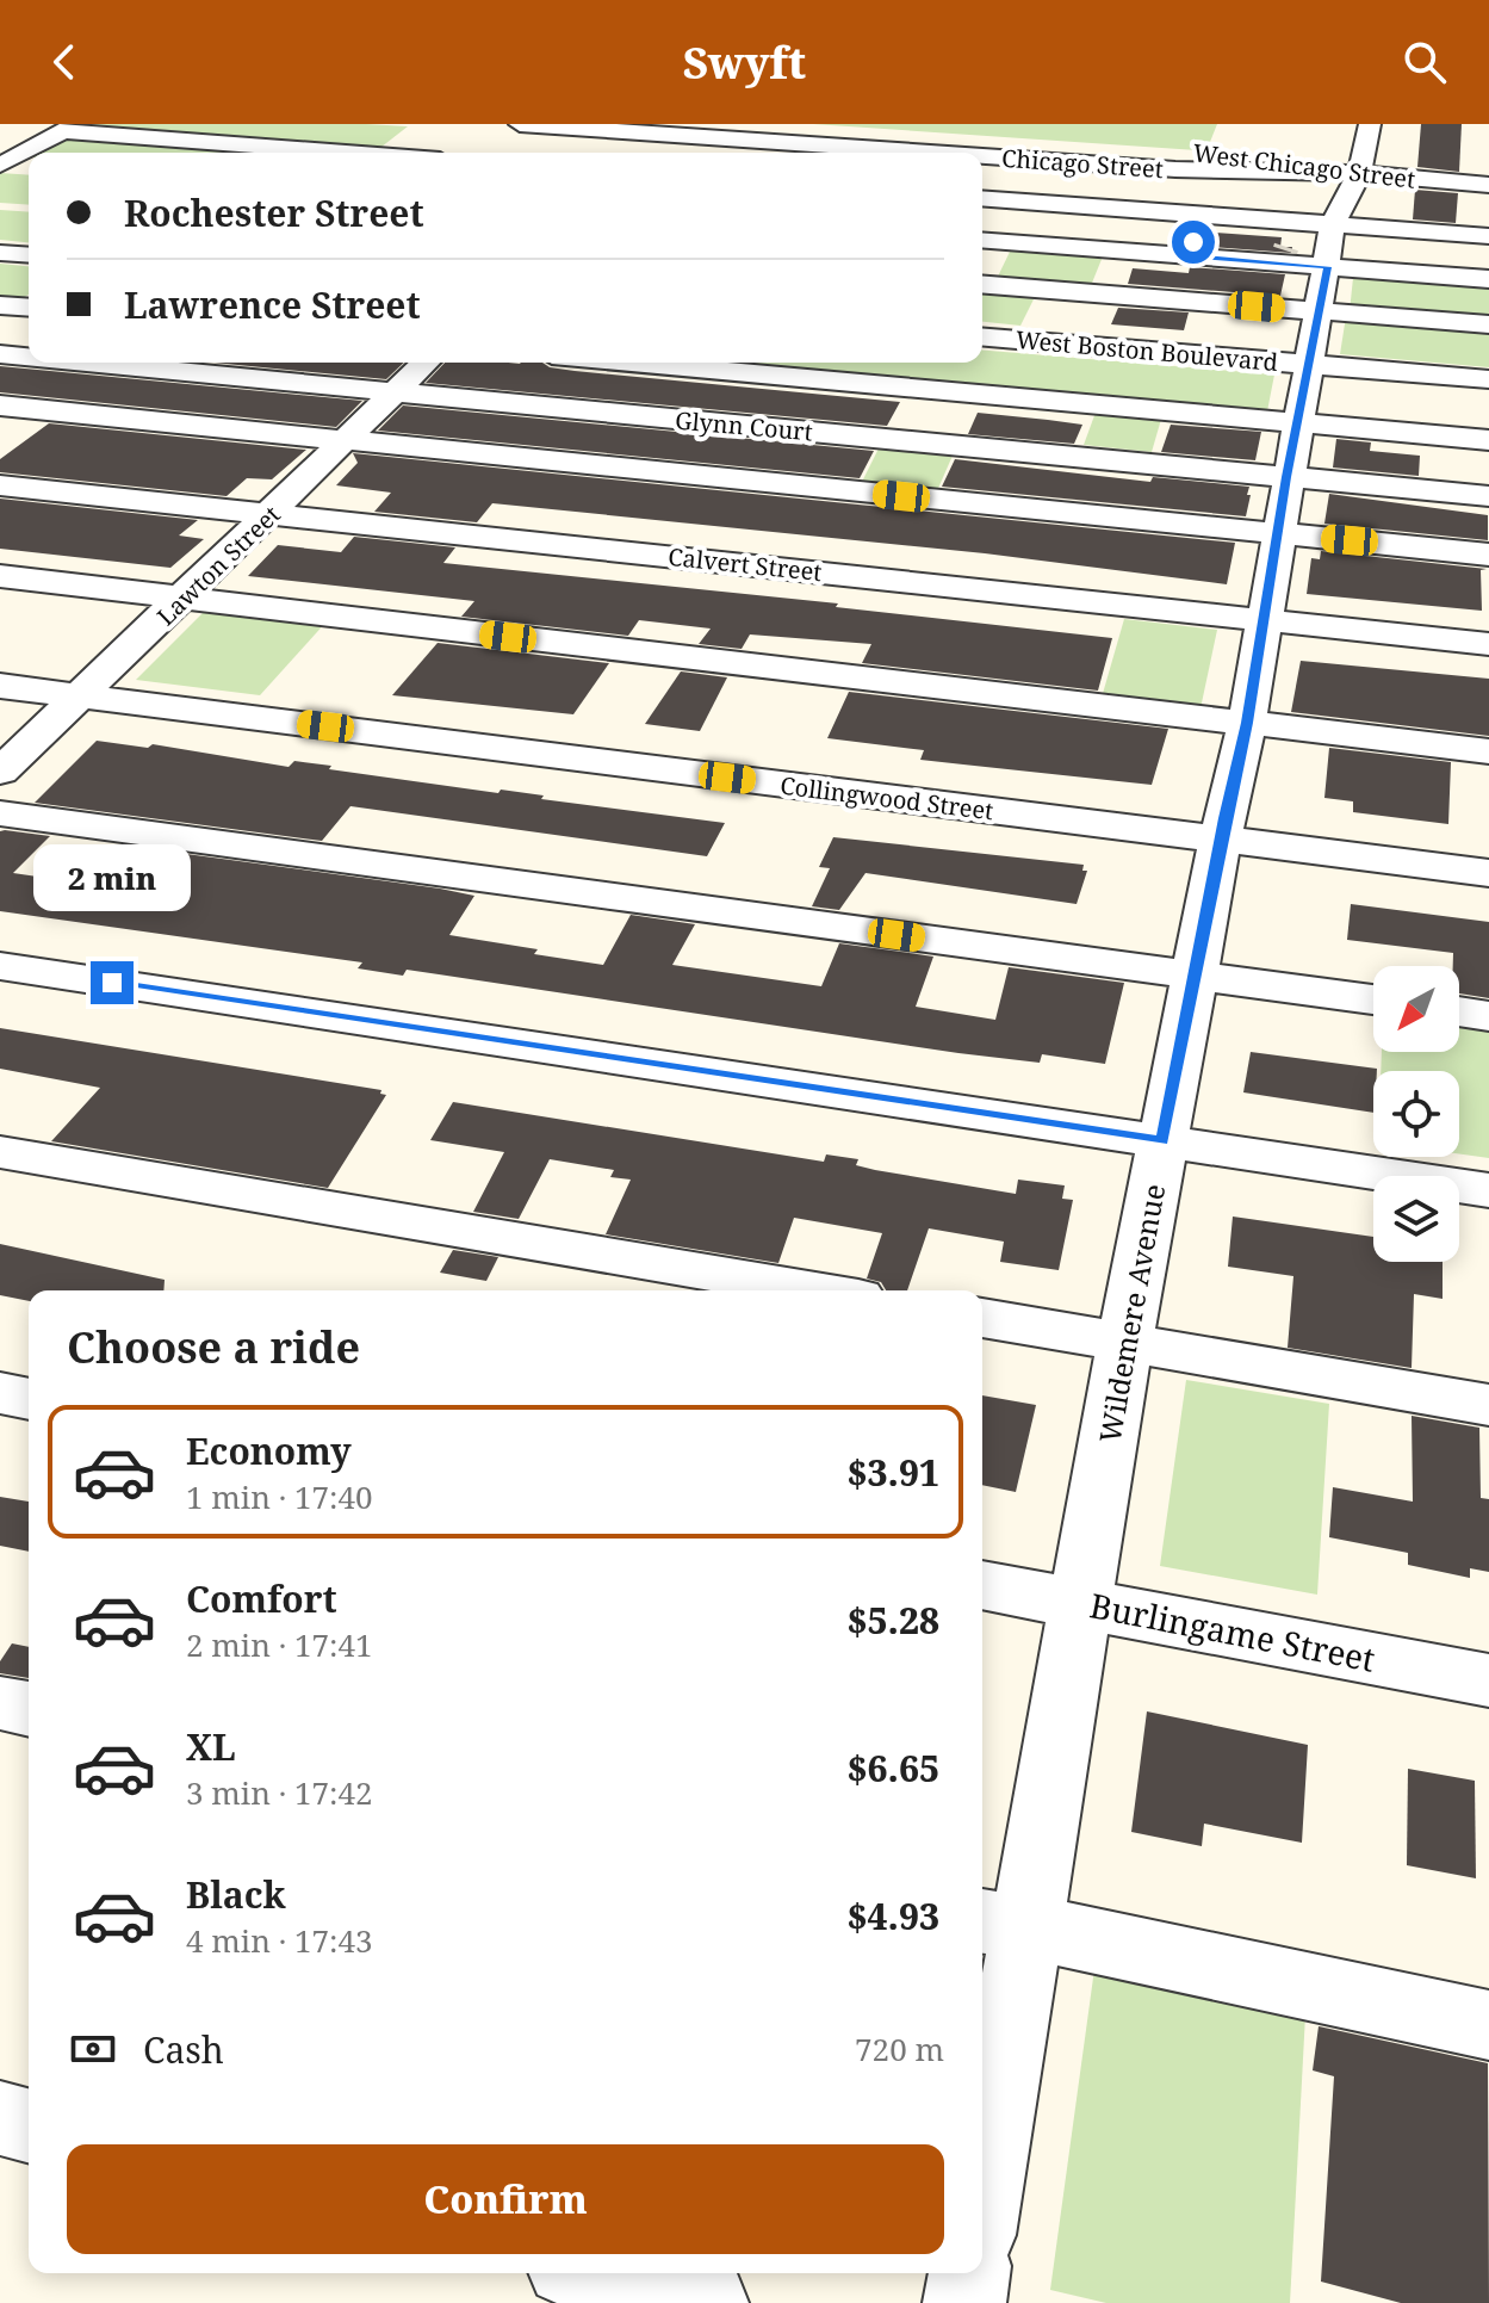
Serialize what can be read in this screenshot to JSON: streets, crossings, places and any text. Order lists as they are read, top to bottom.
{
  "streets": {
    "street": [
      "Chicago Street",
      "West Chicago Street",
      "West Boston Boulevard",
      "Glynn Court",
      "Calvert Street",
      "Lawton Street",
      "Collingwood Street",
      "Wildemere Avenue",
      "Burlingame Street"
    ]
  },
  "crossings": [
    ["Chicago Street", "West Chicago Street"],
    ["Chicago Street", "Wildemere Avenue"],
    ["West Chicago Street", "Wildemere Avenue"],
    ["West Boston Boulevard", "Wildemere Avenue"],
    ["Glynn Court", "Lawton Street"],
    ["Glynn Court", "Wildemere Avenue"],
    ["Calvert Street", "Lawton Street"],
    ["Calvert Street", "Wildemere Avenue"],
    ["Lawton Street", "Collingwood Street"],
    ["Collingwood Street", "Wildemere Avenue"],
    ["Wildemere Avenue", "Burlingame Street"]
  ],
  "north": "bottom left",
  "page": {
    "header": "Swyft",
    "banner": ["Rochester Street", "Lawrence Street"],
    "bubble": "2 min",
    "heading": "Choose a ride",
    "list": [
      {
        "name": "Economy",
        "note": "1 min · 17:40",
        "value": "$3.91"
      },
      {
        "name": "Comfort",
        "note": "2 min · 17:41",
        "value": "$5.28"
      },
      {
        "name": "XL",
        "note": "3 min · 17:42",
        "value": "$6.65"
      },
      {
        "name": "Black",
        "note": "4 min · 17:43",
        "value": "$4.93"
      }
    ],
    "pay": ["Cash", "720 m"],
    "buttons": "Confirm"
  }
}
